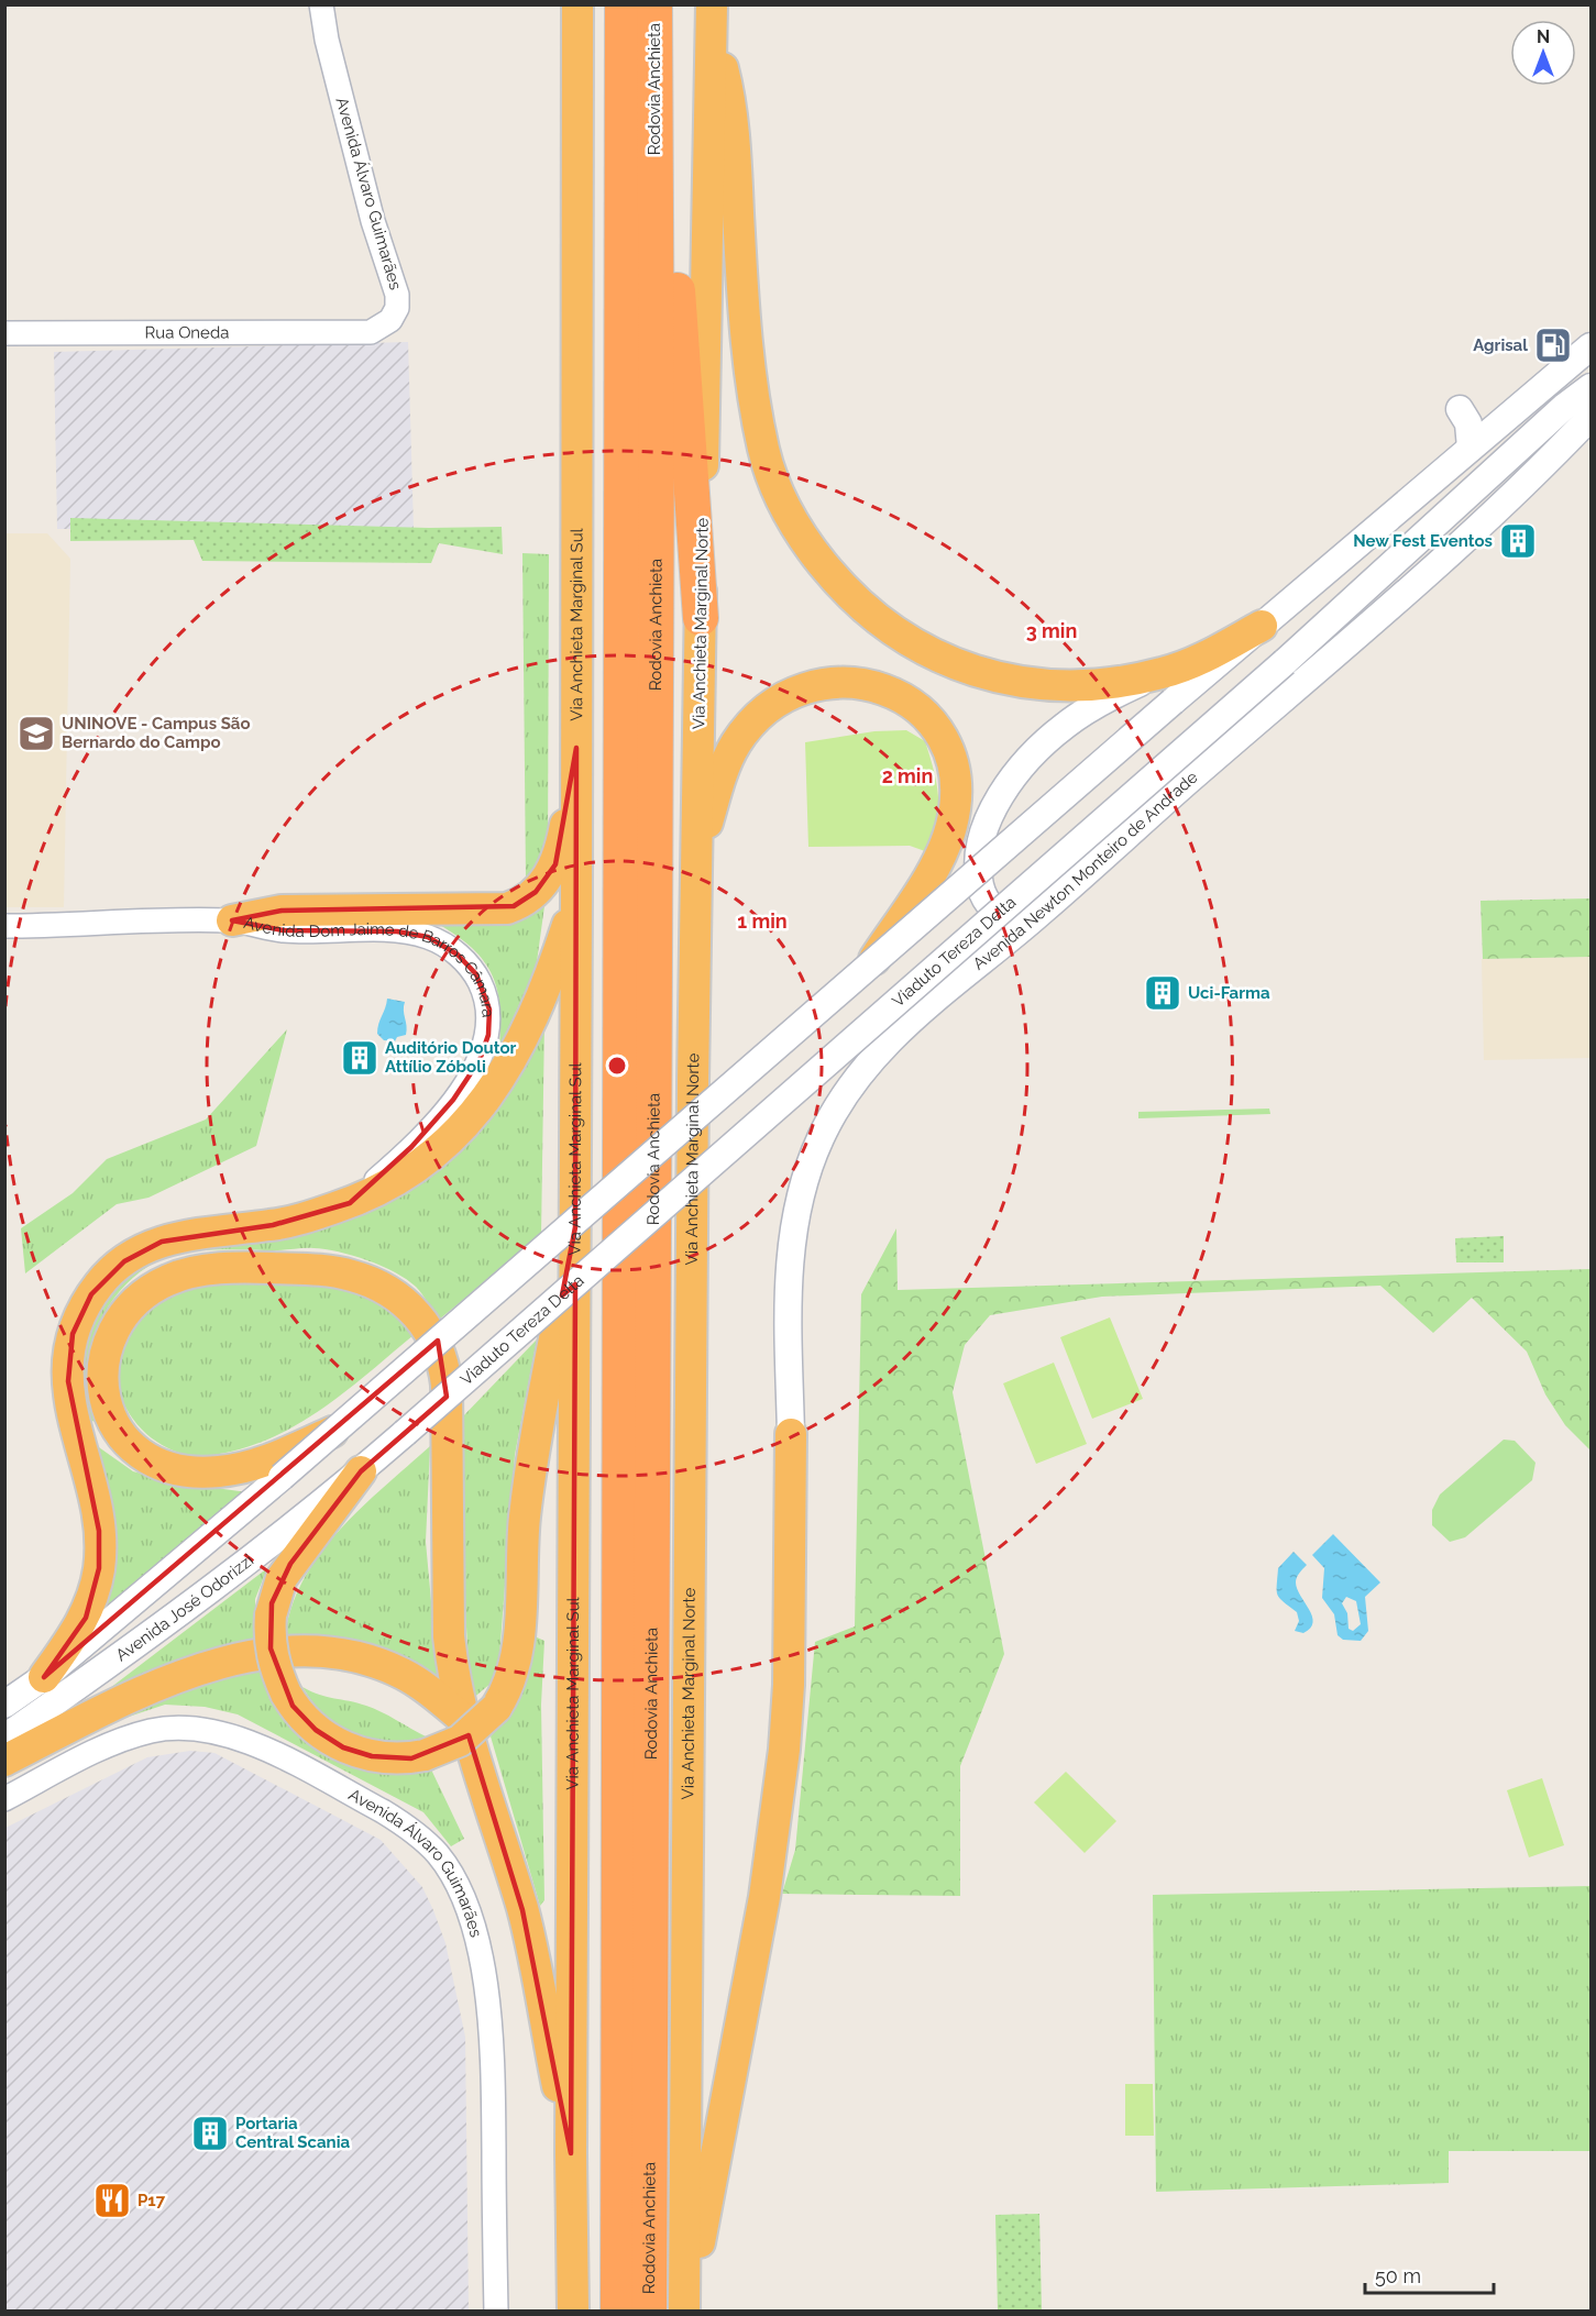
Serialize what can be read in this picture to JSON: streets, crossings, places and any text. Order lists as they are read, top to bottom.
{
  "streets": {
    "highway": ["Rodovia Anchieta", "Via Anchieta Marginal Sul", "Via Anchieta Marginal Norte"],
    "main road": ["Avenida Newton Monteiro de Andrade", "Viaduto Tereza Delta", "Avenida José Odorizzi"],
    "street": ["Avenida Álvaro Guimarães", "Rua Oneda", "Avenida Dom Jaime de Barros Câmara"]
  },
  "crossings": [
    ["Avenida Álvaro Guimarães", "Rua Oneda"],
    ["Viaduto Tereza Delta", "Avenida José Odorizzi"]
  ],
  "places": {
    "fuel station": ["Agrisal"],
    "building": [
      "New Fest Eventos",
      "Uci-Farma",
      "Auditório Doutor Attílio Zóboli",
      "Portaria Central Scania"
    ],
    "school or university": ["UNINOVE - Campus São Bernardo do Campo"],
    "restaurant": ["P17"]
  },
  "scale_bar": "50 m",
  "north": "top",
  "rings": ["3 min", "2 min", "1 min"]
}
